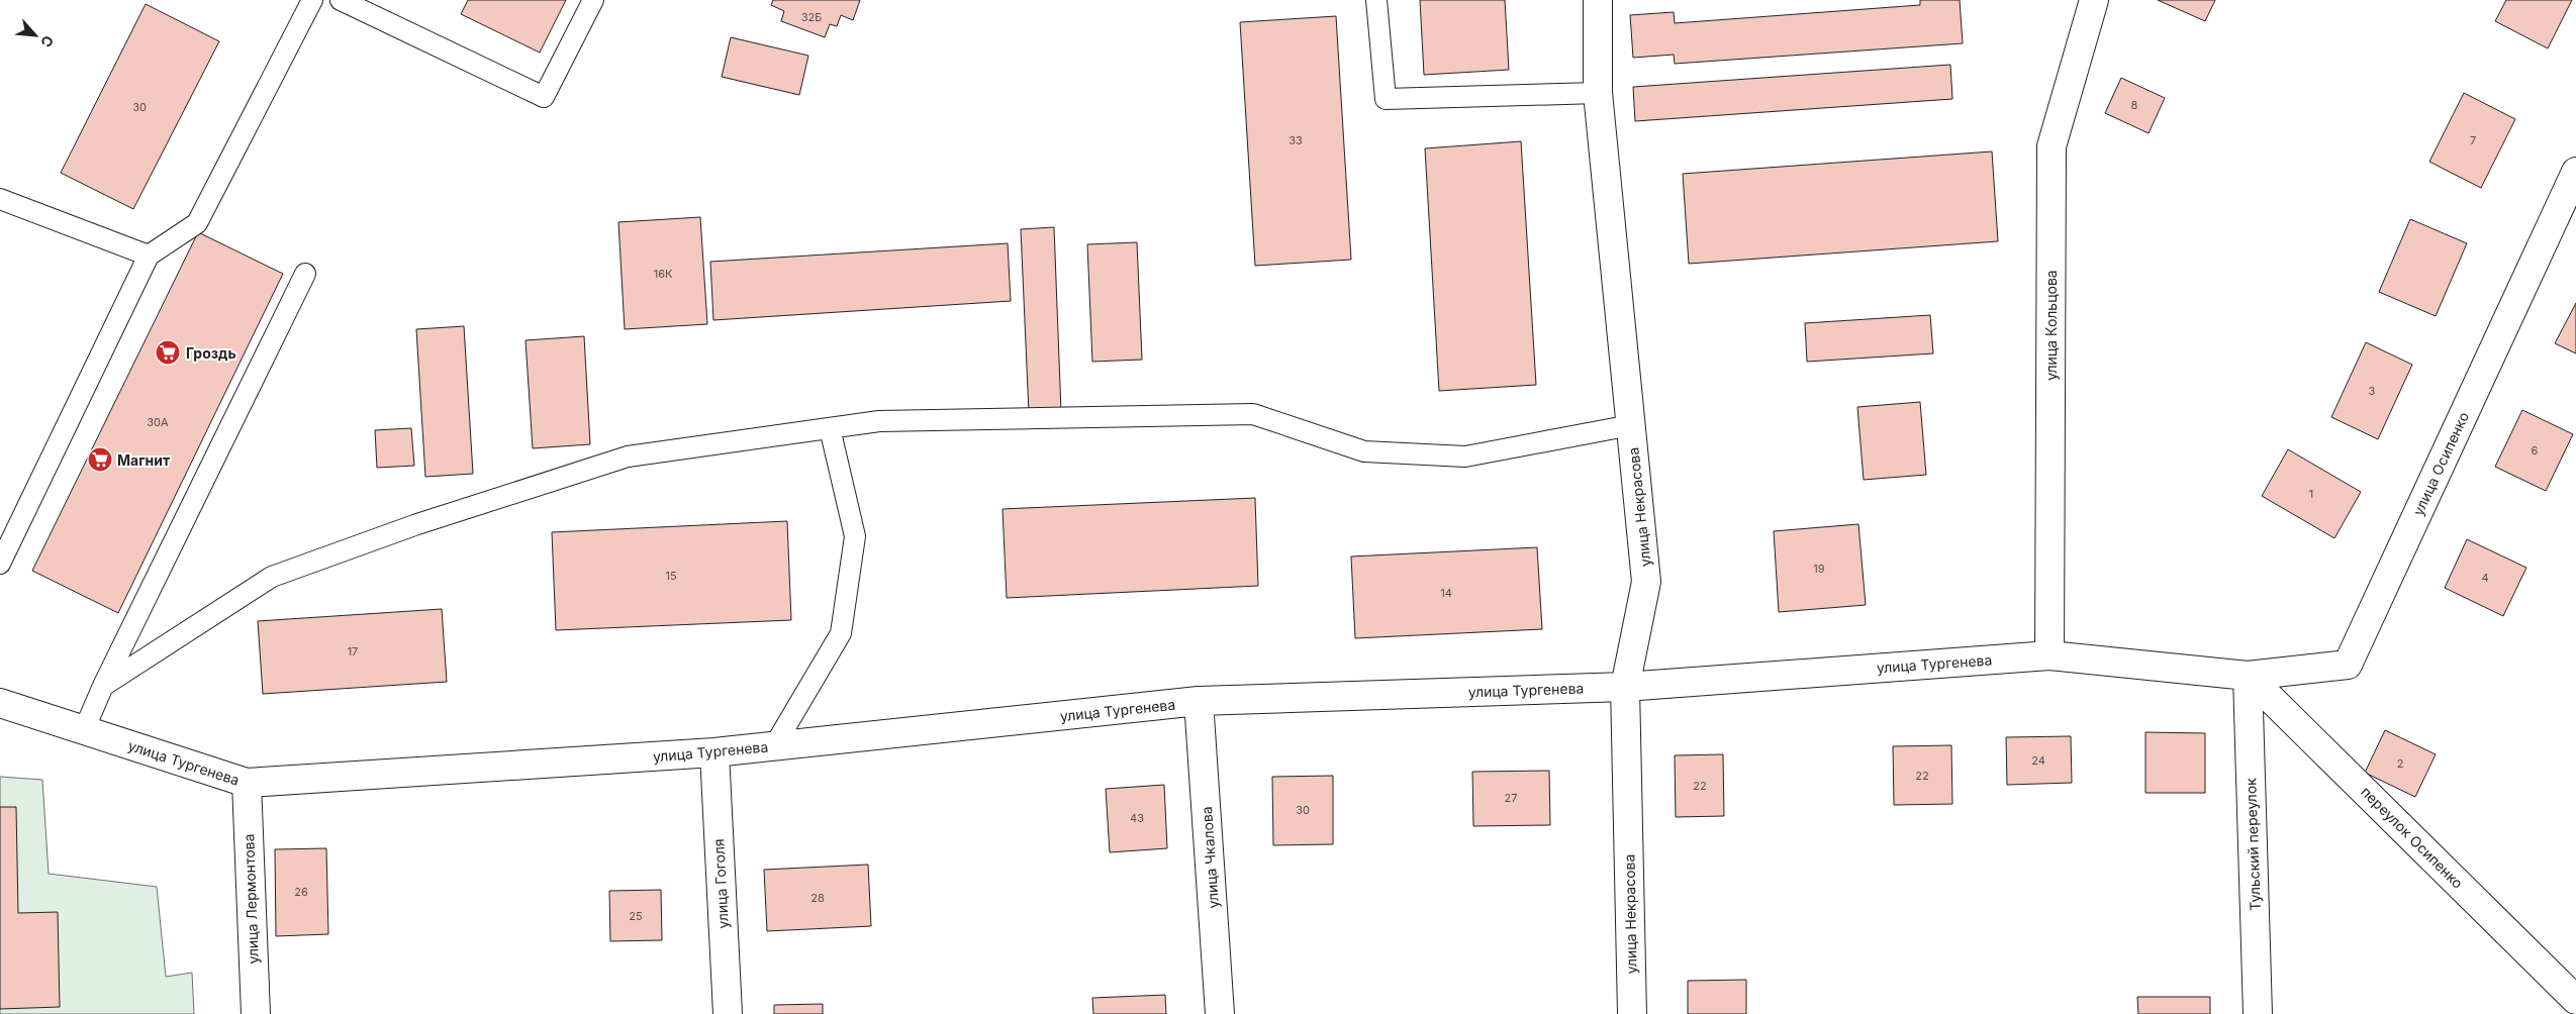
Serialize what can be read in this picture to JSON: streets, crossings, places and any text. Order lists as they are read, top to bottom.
{
  "streets": {
    "street": [
      "улица Кольцова",
      "улица Осипенко",
      "улица Некрасова",
      "улица Тургенева",
      "переулок Осипенко",
      "Тульский переулок",
      "улица Чкалова",
      "улица Гоголя",
      "улица Лермонтова"
    ]
  },
  "crossings": [
    ["улица Кольцова", "улица Тургенева"],
    ["улица Осипенко", "улица Тургенева"],
    ["улица Осипенко", "переулок Осипенко"],
    ["улица Осипенко", "Тульский переулок"],
    ["улица Некрасова", "улица Тургенева"],
    ["улица Тургенева", "переулок Осипенко"],
    ["улица Тургенева", "Тульский переулок"],
    ["улица Тургенева", "улица Чкалова"],
    ["улица Тургенева", "улица Гоголя"],
    ["улица Тургенева", "улица Лермонтова"],
    ["переулок Осипенко", "Тульский переулок"]
  ],
  "places": {
    "supermarket": ["Гроздь", "Магнит"]
  },
  "house_numbers": [
    "32Б",
    "8",
    "30",
    "33",
    "7",
    "16К",
    "3",
    "30А",
    "6",
    "1",
    "19",
    "15",
    "4",
    "14",
    "17",
    "24",
    "2",
    "22",
    "22",
    "27",
    "30",
    "43",
    "26",
    "28",
    "25"
  ],
  "north": "bottom right"
}
